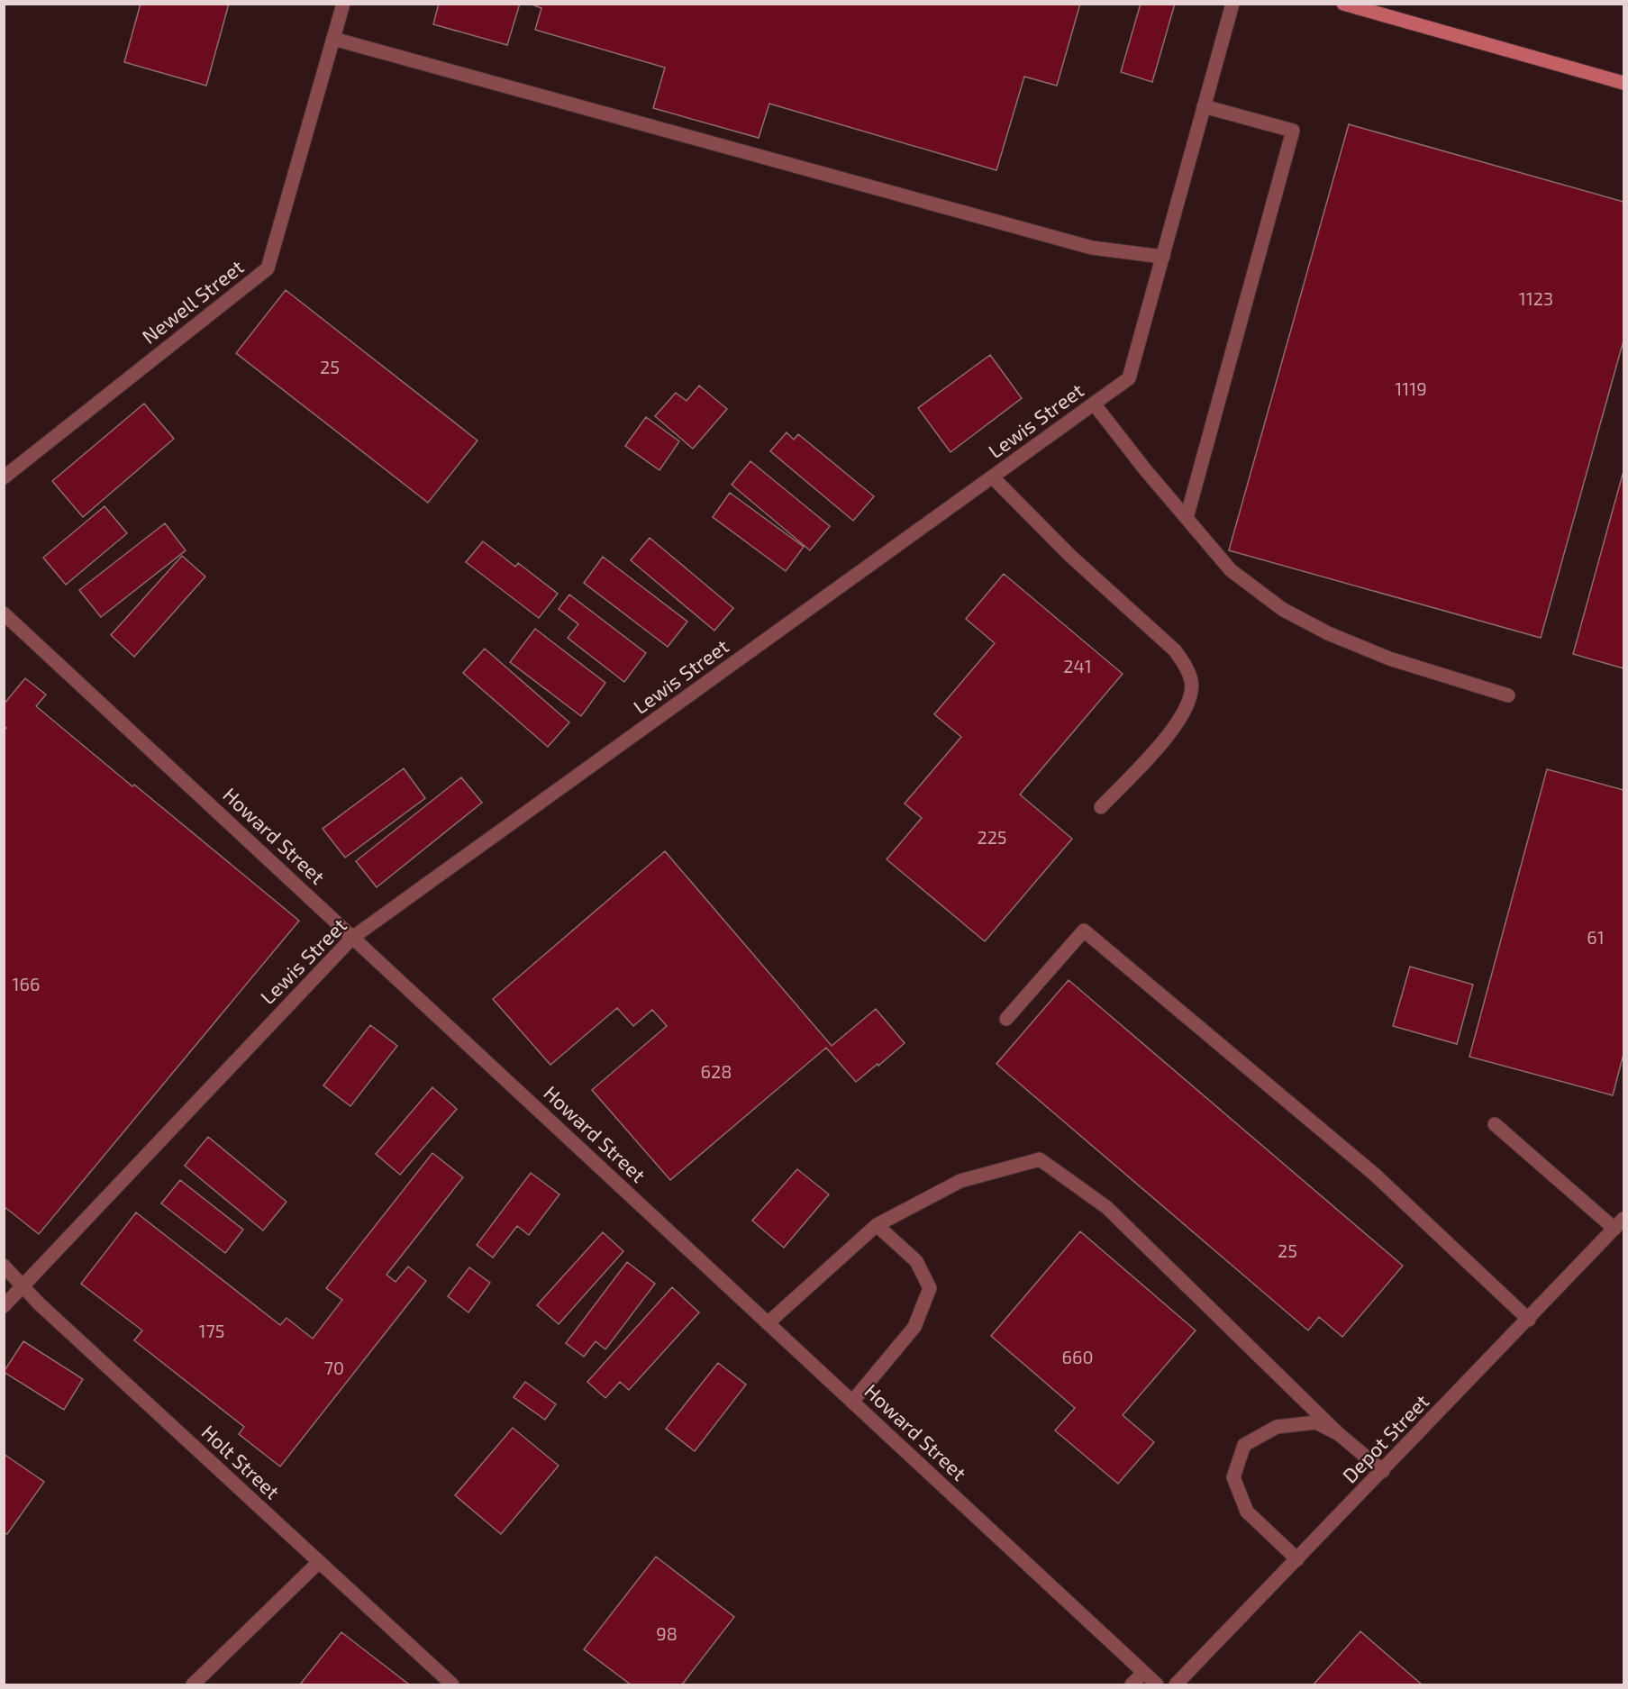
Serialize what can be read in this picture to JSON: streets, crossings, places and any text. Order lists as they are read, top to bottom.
{
  "streets": {
    "street": [
      "Newell Street",
      "Lewis Street",
      "Howard Street",
      "Depot Street",
      "Holt Street"
    ]
  },
  "crossings": [
    ["Lewis Street", "Howard Street"],
    ["Lewis Street", "Holt Street"]
  ],
  "house_numbers": [
    "1123",
    "25",
    "1119",
    "241",
    "225",
    "61",
    "166",
    "628",
    "25",
    "175",
    "660",
    "70",
    "98"
  ]
}
